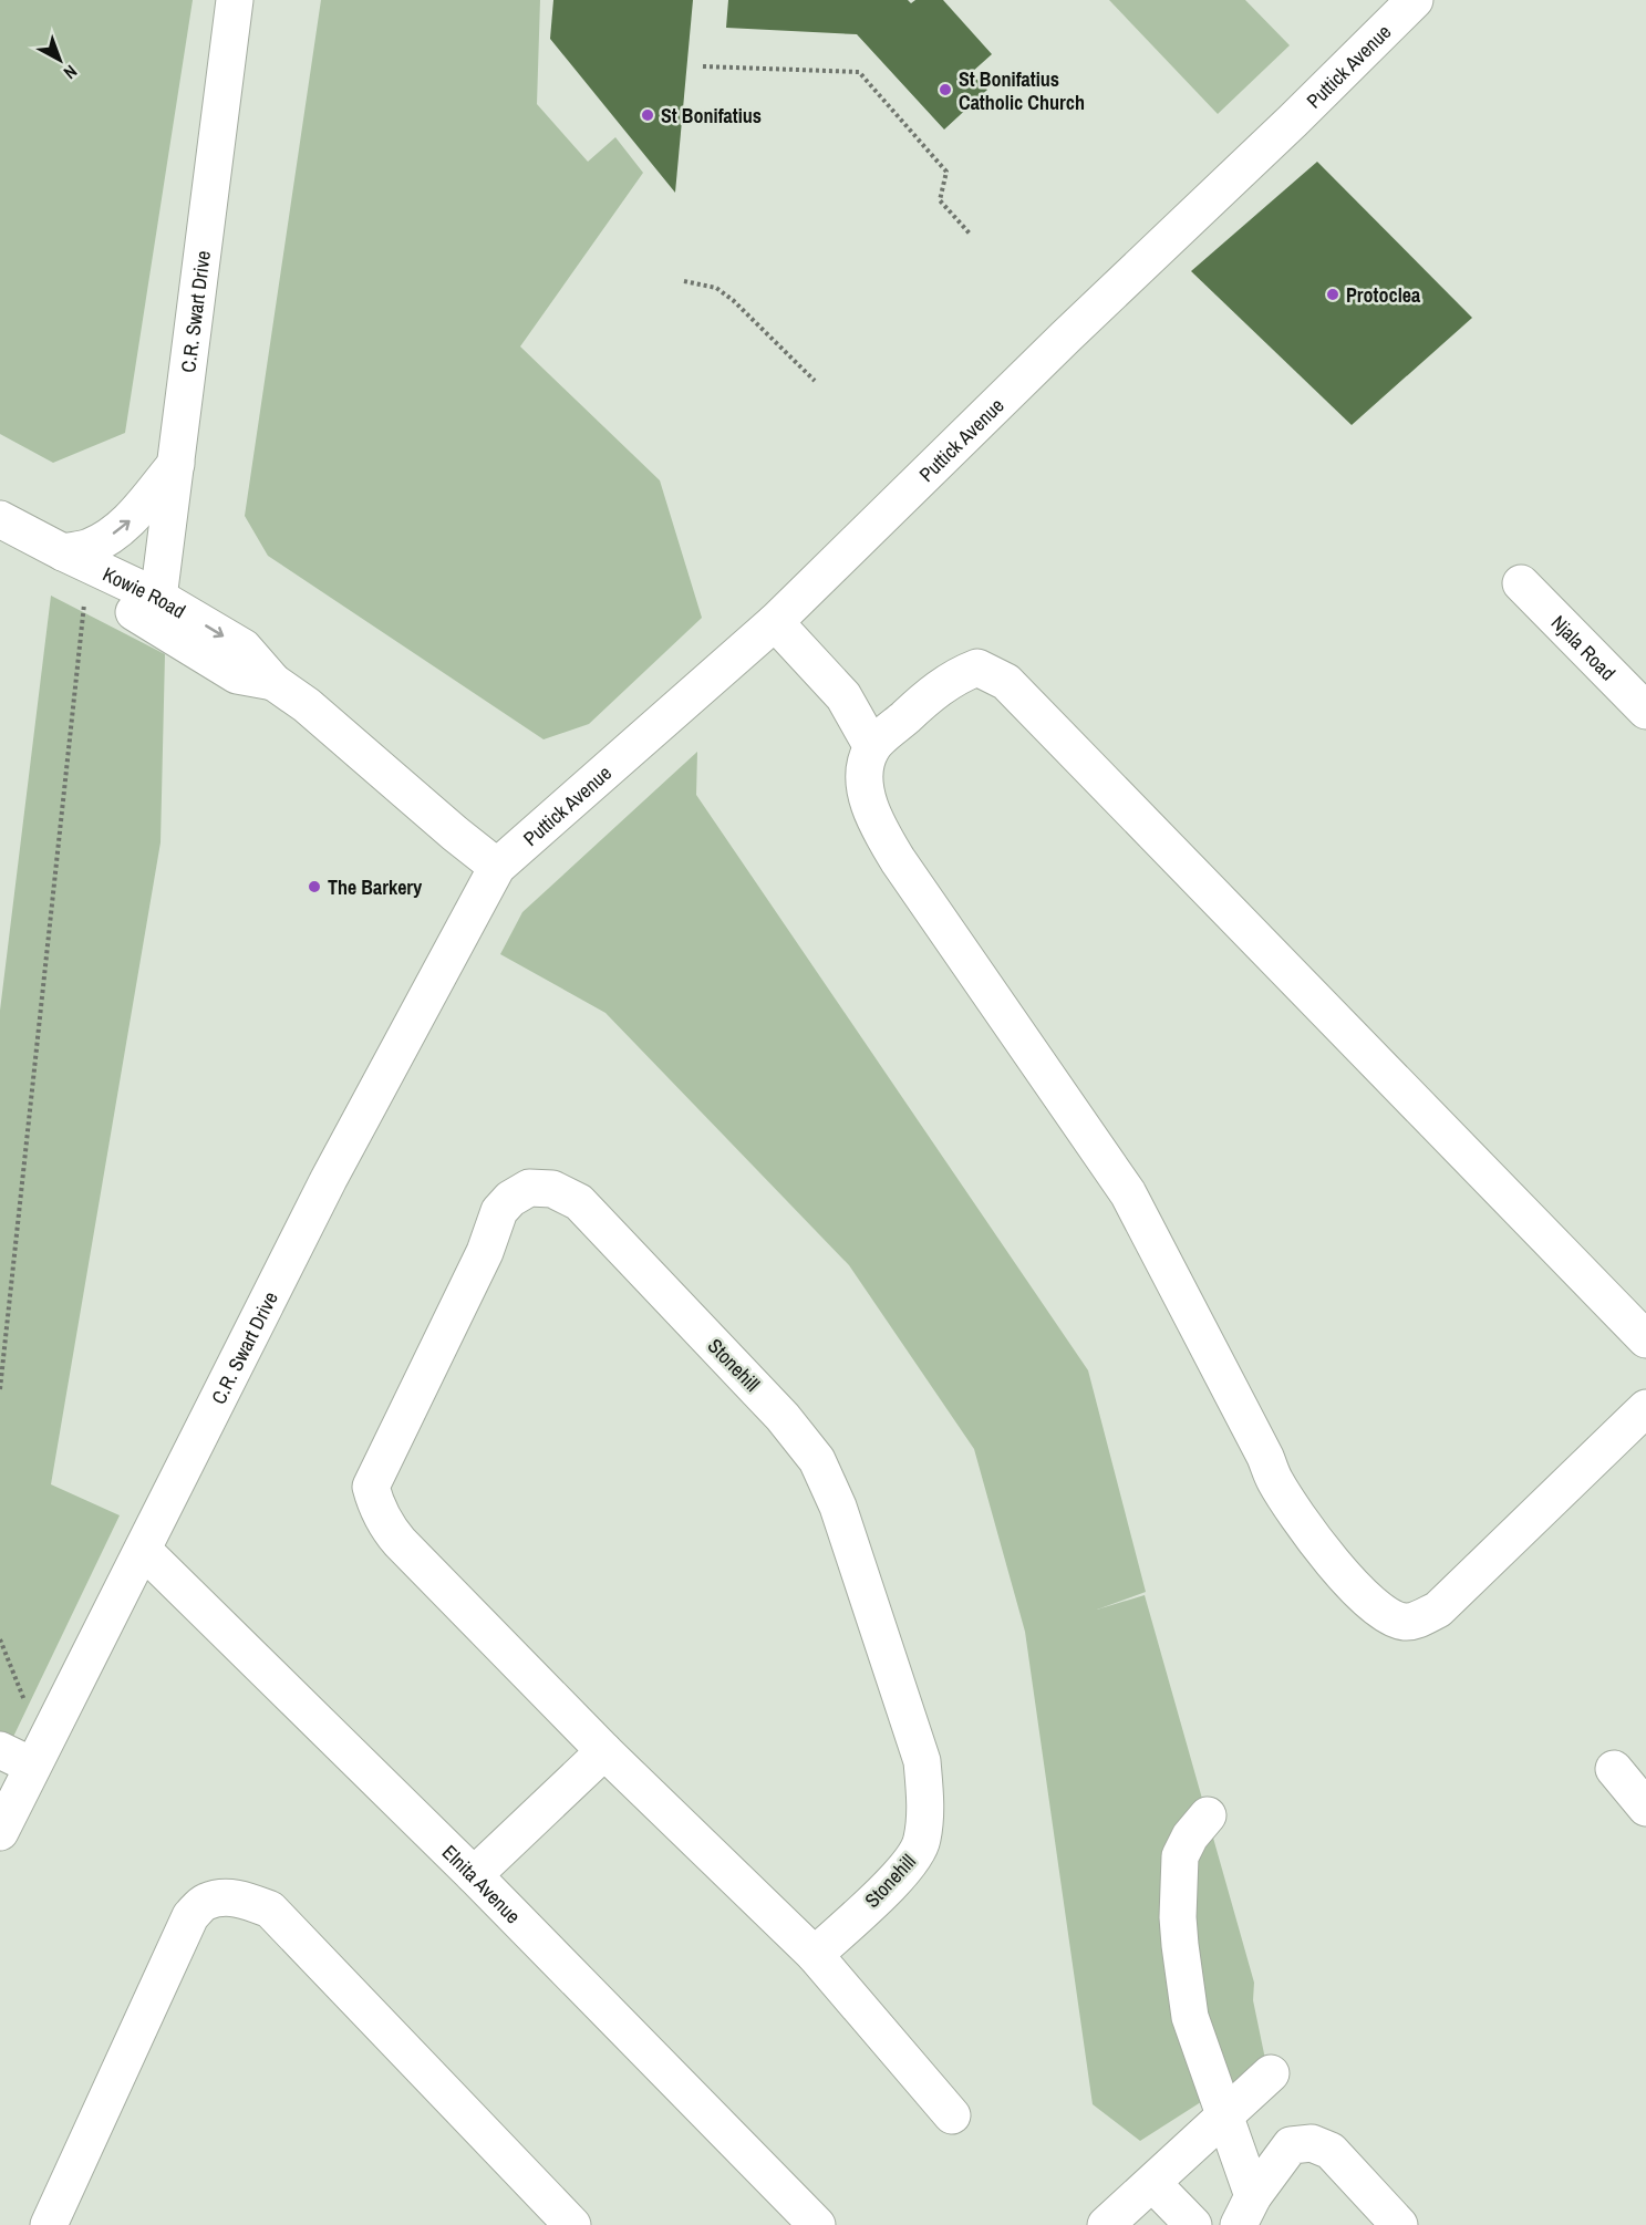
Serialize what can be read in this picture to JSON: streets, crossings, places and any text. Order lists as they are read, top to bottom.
{
  "streets": {
    "street": [
      "Puttick Avenue",
      "C.R. Swart Drive",
      "Kowie Road",
      "Njala Road",
      "Stonehill",
      "Elnita Avenue"
    ]
  },
  "crossings": [
    ["Puttick Avenue", "C.R. Swart Drive"],
    ["Puttick Avenue", "Kowie Road"],
    ["C.R. Swart Drive", "Kowie Road"],
    ["C.R. Swart Drive", "Elnita Avenue"]
  ],
  "places": [
    "St Bonifatius Catholic Church",
    "St Bonifatius",
    "Protoclea",
    "The Barkery"
  ],
  "north": "bottom right"
}
